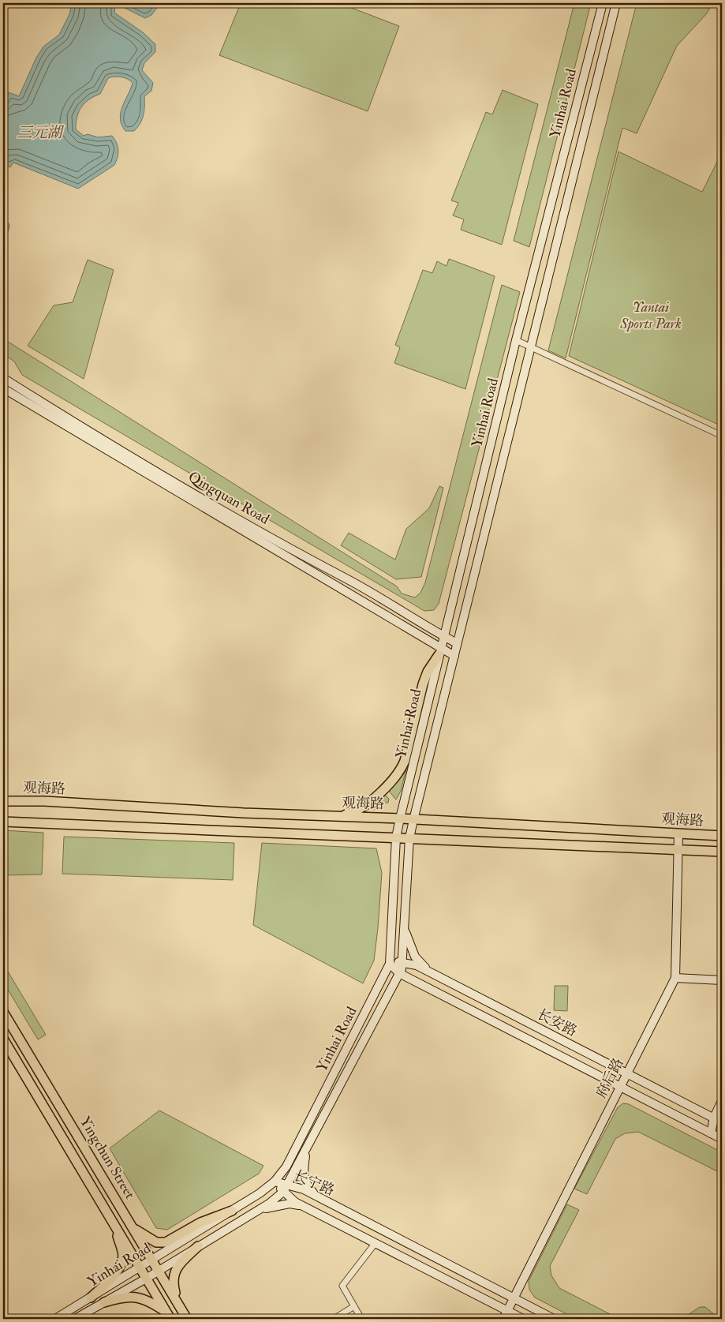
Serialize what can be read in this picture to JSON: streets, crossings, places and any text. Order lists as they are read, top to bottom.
{
  "streets": {
    "main road": [
      "Yinhai Road",
      "Qingquan Road",
      "观海路",
      "长安路",
      "府后路",
      "Yingchun Street",
      "长宁路"
    ]
  },
  "crossings": [
    ["Yinhai Road", "Qingquan Road"],
    ["Yinhai Road", "观海路"],
    ["Yinhai Road", "长安路"],
    ["Yinhai Road", "Yingchun Street"],
    ["Yinhai Road", "长宁路"],
    ["观海路", "府后路"],
    ["长安路", "府后路"],
    ["府后路", "长宁路"]
  ],
  "water": ["三元湖"],
  "parks": ["Yantai Sports Park"]
}
